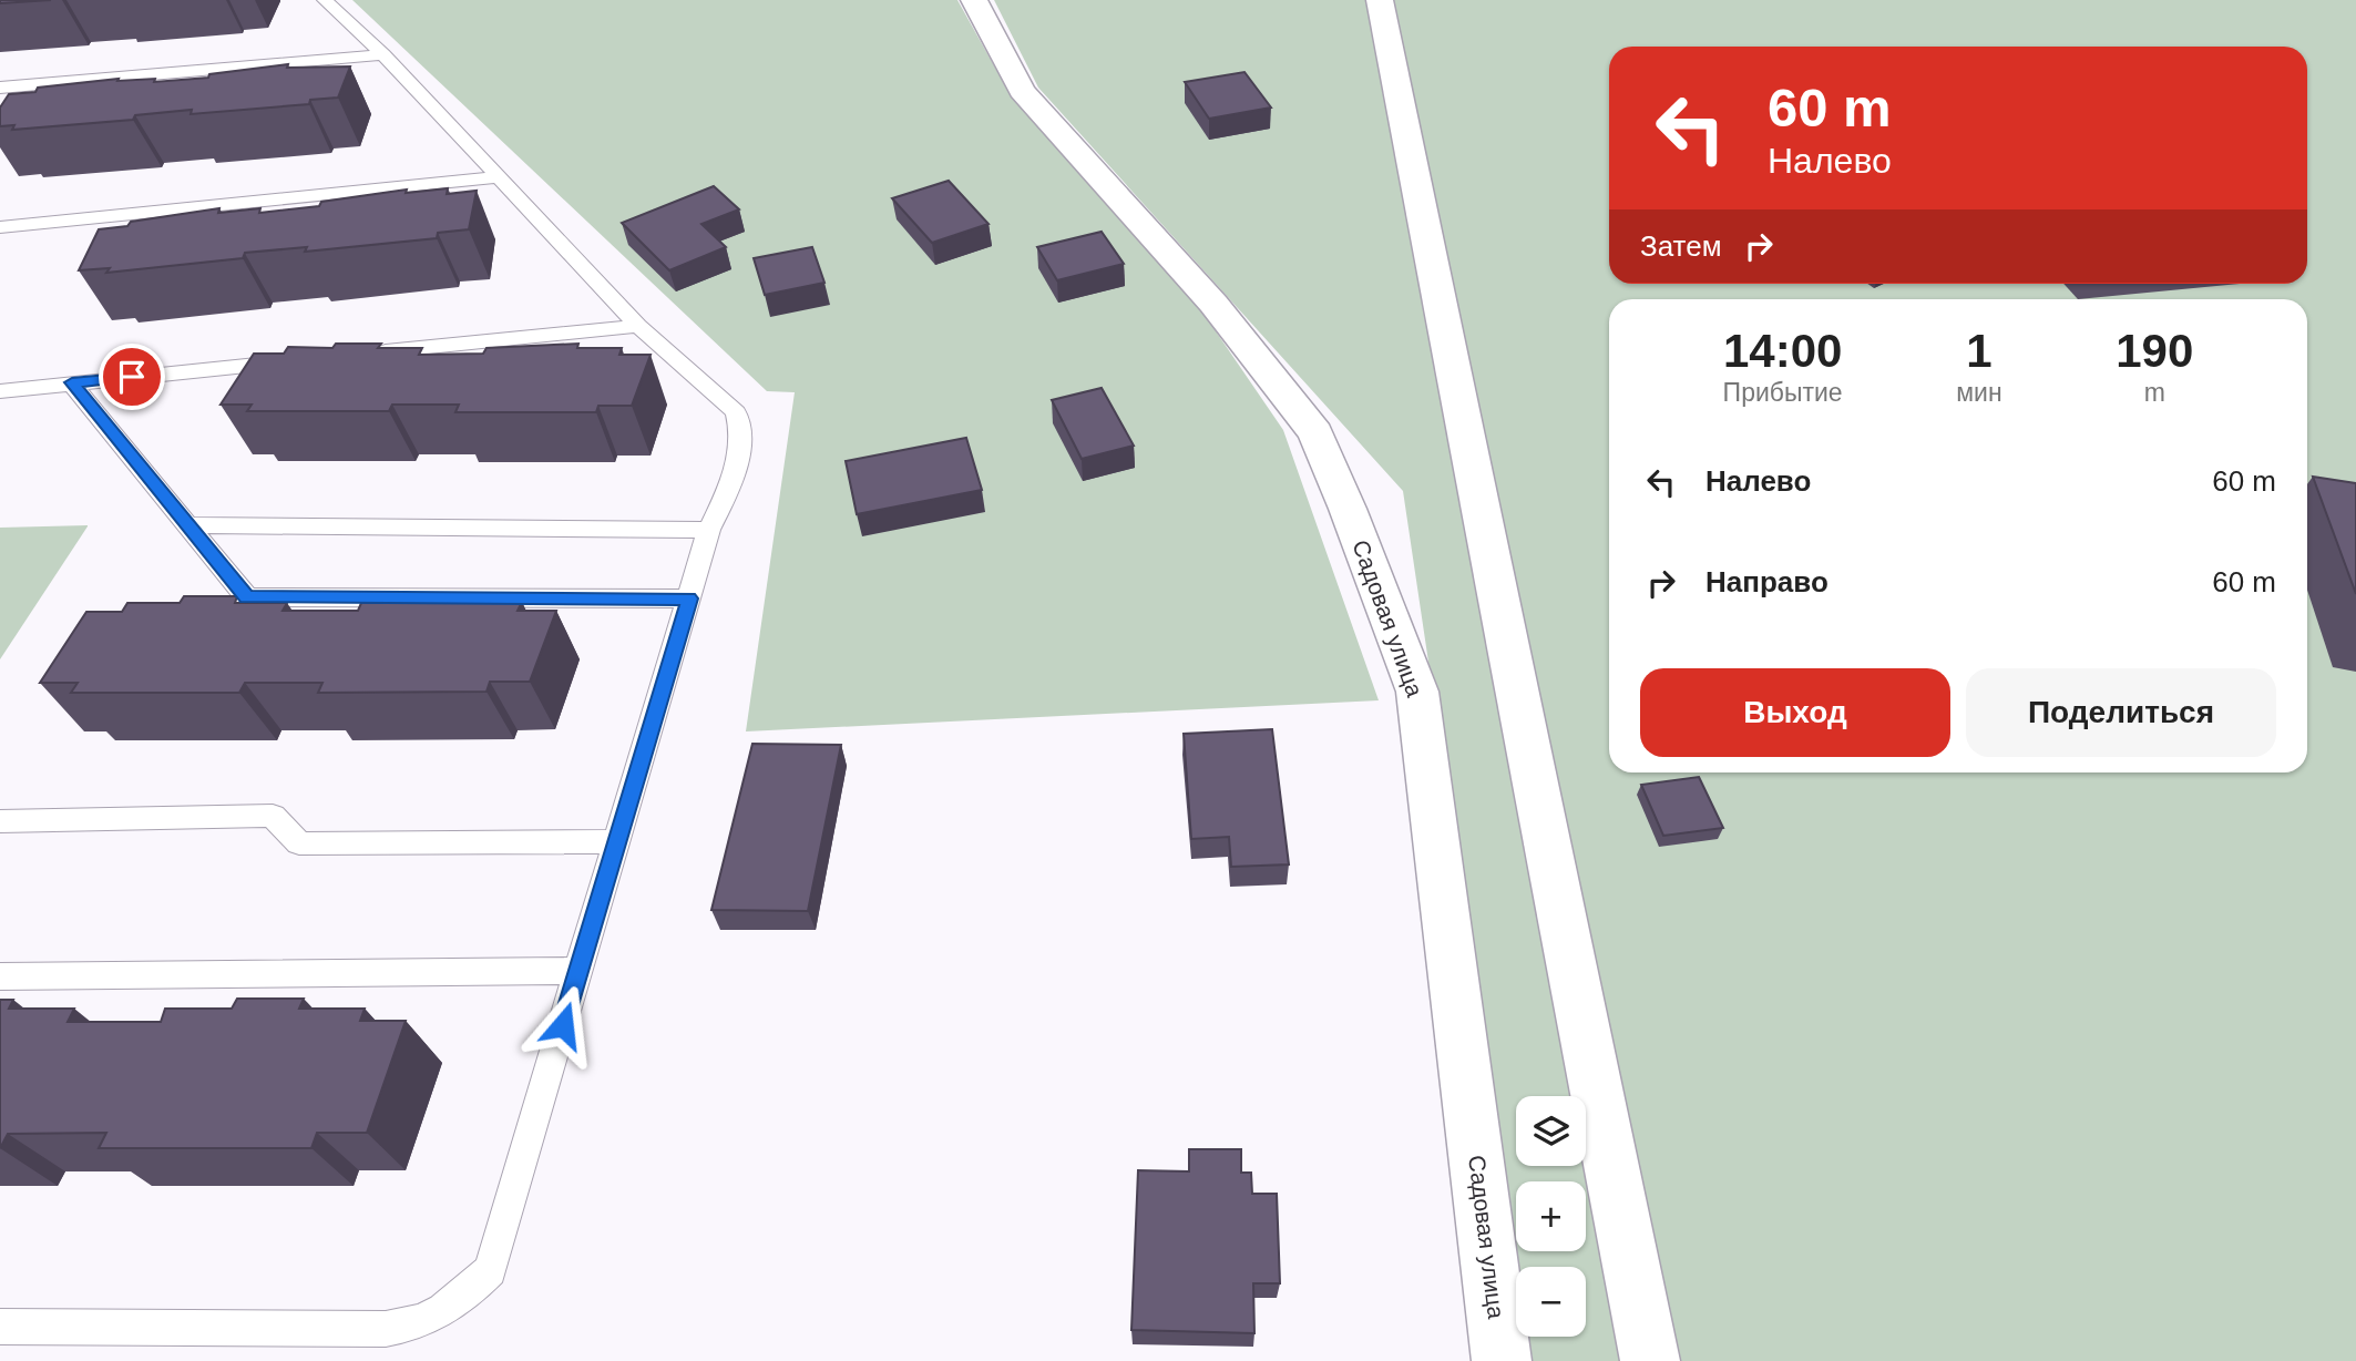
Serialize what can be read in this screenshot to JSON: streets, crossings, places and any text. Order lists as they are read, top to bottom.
{
  "streets": {
    "street": ["Садовая улица"]
  },
  "page": {
    "turn": ["60 m", "Налево"],
    "then": "Затем",
    "eta": [
      "14:00",
      "Прибытие",
      "1",
      "мин",
      "190",
      "m"
    ],
    "list": [
      {
        "name": "Налево",
        "value": "60 m"
      },
      {
        "name": "Направо",
        "value": "60 m"
      }
    ],
    "buttons": ["Выход", "Поделиться"],
    "map_buttons": ["+", "−"]
  }
}
